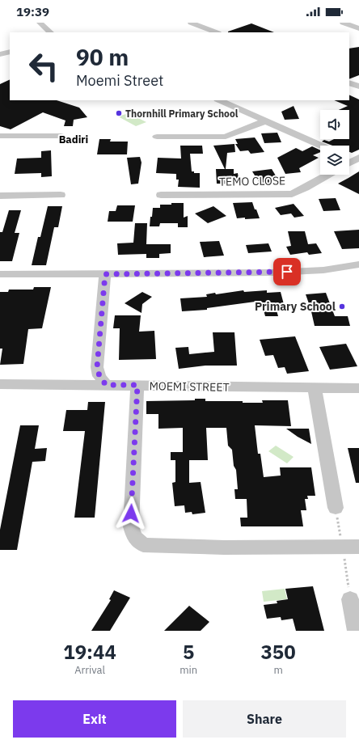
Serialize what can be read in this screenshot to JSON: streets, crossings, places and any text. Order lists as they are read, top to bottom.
{
  "streets": {
    "street": ["TEMO CLOSE", "MOEMI STREET"]
  },
  "districts": ["Badiri"],
  "places": ["Thornhill Primary School", "Primary School"],
  "page": {
    "status": "19:39",
    "turn": ["90 m", "Moemi Street"],
    "eta": [
      "19:44",
      "Arrival",
      "5",
      "min",
      "350",
      "m"
    ],
    "buttons": ["Exit", "Share"]
  }
}
